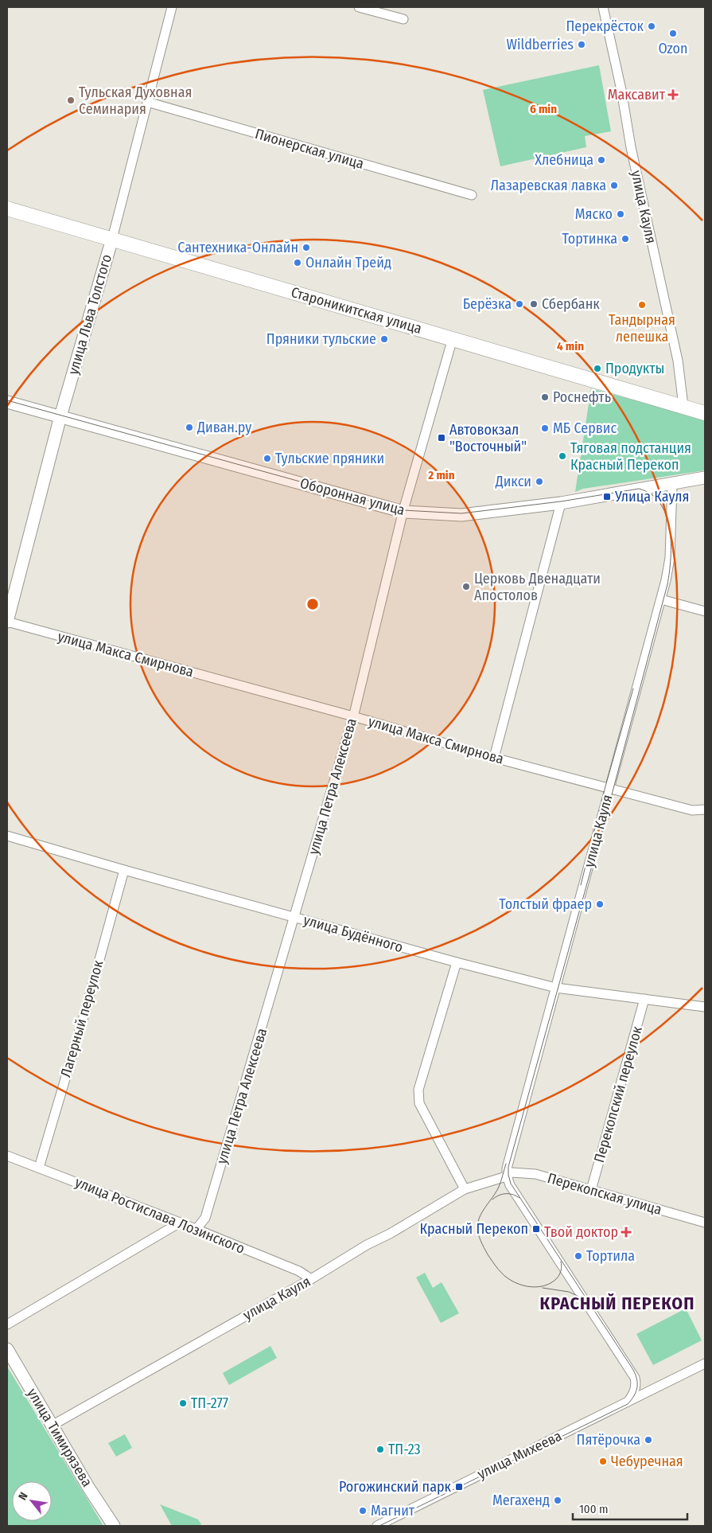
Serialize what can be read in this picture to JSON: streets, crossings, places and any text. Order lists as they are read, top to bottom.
{
  "streets": {
    "main road": [
      "Староникитская улица",
      "улица Льва Толстого",
      "Оборонная улица",
      "улица Тимирязева"
    ],
    "street": [
      "Пионерская улица",
      "улица Кауля",
      "улица Макса Смирнова",
      "улица Петра Алексеева",
      "улица Будённого",
      "Лагерный переулок",
      "Перекопский переулок",
      "Перекопская улица",
      "улица Ростислава Лозинского",
      "улица Михеева"
    ]
  },
  "crossings": [
    ["Пионерская улица", "улица Льва Толстого"],
    ["улица Кауля", "Староникитская улица"],
    ["улица Кауля", "Оборонная улица"],
    ["улица Кауля", "улица Макса Смирнова"],
    ["улица Кауля", "улица Будённого"],
    ["улица Кауля", "Перекопская улица"],
    ["улица Кауля", "улица Ростислава Лозинского"],
    ["улица Кауля", "улица Тимирязева"],
    ["Староникитская улица", "улица Льва Толстого"],
    ["Староникитская улица", "улица Петра Алексеева"],
    ["улица Льва Толстого", "Оборонная улица"],
    ["улица Льва Толстого", "улица Макса Смирнова"],
    ["Оборонная улица", "улица Петра Алексеева"],
    ["улица Макса Смирнова", "улица Петра Алексеева"],
    ["улица Петра Алексеева", "улица Будённого"],
    ["улица Петра Алексеева", "улица Ростислава Лозинского"],
    ["улица Будённого", "Лагерный переулок"],
    ["улица Будённого", "Перекопский переулок"],
    ["Лагерный переулок", "улица Ростислава Лозинского"],
    ["Перекопский переулок", "Перекопская улица"]
  ],
  "districts": ["КРАСНЫЙ ПЕРЕКОП"],
  "places": {
    "other": [
      "Перекрёсток",
      "Ozon",
      "Wildberries",
      "Тульская Духовная Семинария",
      "Хлебница",
      "Лазаревская лавка",
      "Мяско",
      "Тортинка",
      "Сантехника-Онлайн",
      "Онлайн Трейд",
      "Берёзка",
      "Сбербанк",
      "Тандырная лепешка",
      "Пряники тульские",
      "Продукты",
      "Роснефть",
      "Диван.ру",
      "МБ Сервис",
      "Тяговая подстанция Красный Перекоп",
      "Тульские пряники",
      "Дикси",
      "Церковь Двенадцати Апостолов",
      "Толстый фраер",
      "Тортила",
      "ТП-277",
      "Пятёрочка",
      "ТП-23",
      "Чебуречная",
      "Мегахенд",
      "Магнит"
    ],
    "health": ["Максавит", "Твой доктор"],
    "transit": [
      "Автовокзал \"Восточный\"",
      "Улица Кауля",
      "Красный Перекоп",
      "Рогожинский парк"
    ]
  },
  "scale_bar": "100 m",
  "north": "top left",
  "rings": ["6 min", "4 min", "2 min"]
}
